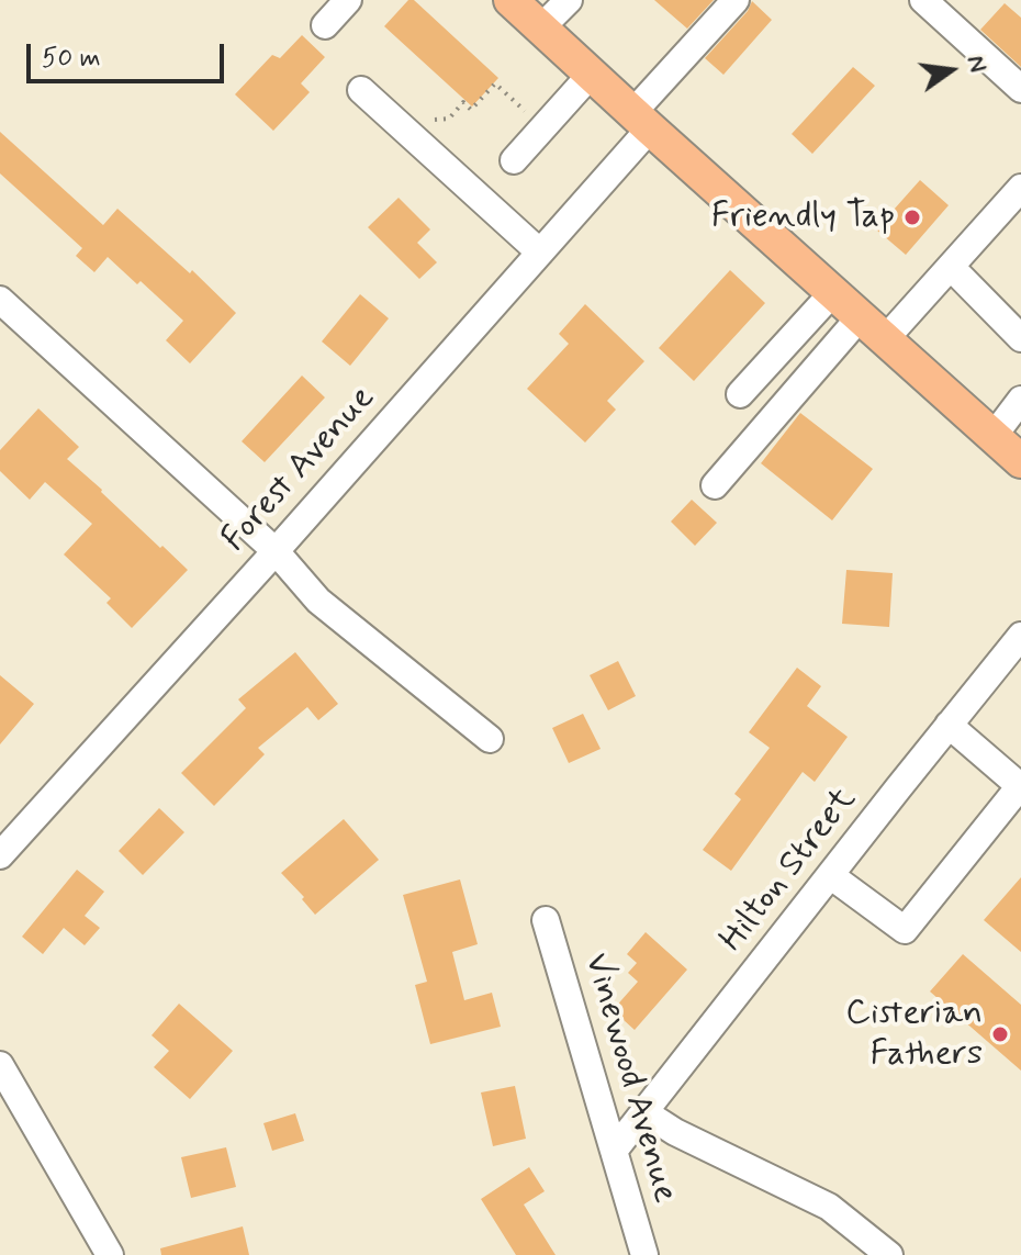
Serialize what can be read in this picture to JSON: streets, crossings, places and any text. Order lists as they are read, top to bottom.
{
  "streets": {
    "street": ["Forest Avenue", "Hilton Street", "Vinewood Avenue"]
  },
  "crossings": [
    ["Hilton Street", "Vinewood Avenue"]
  ],
  "places": ["Friendly Tap", "Cisterian Fathers"],
  "scale_bar": "50 m",
  "north": "right"
}
